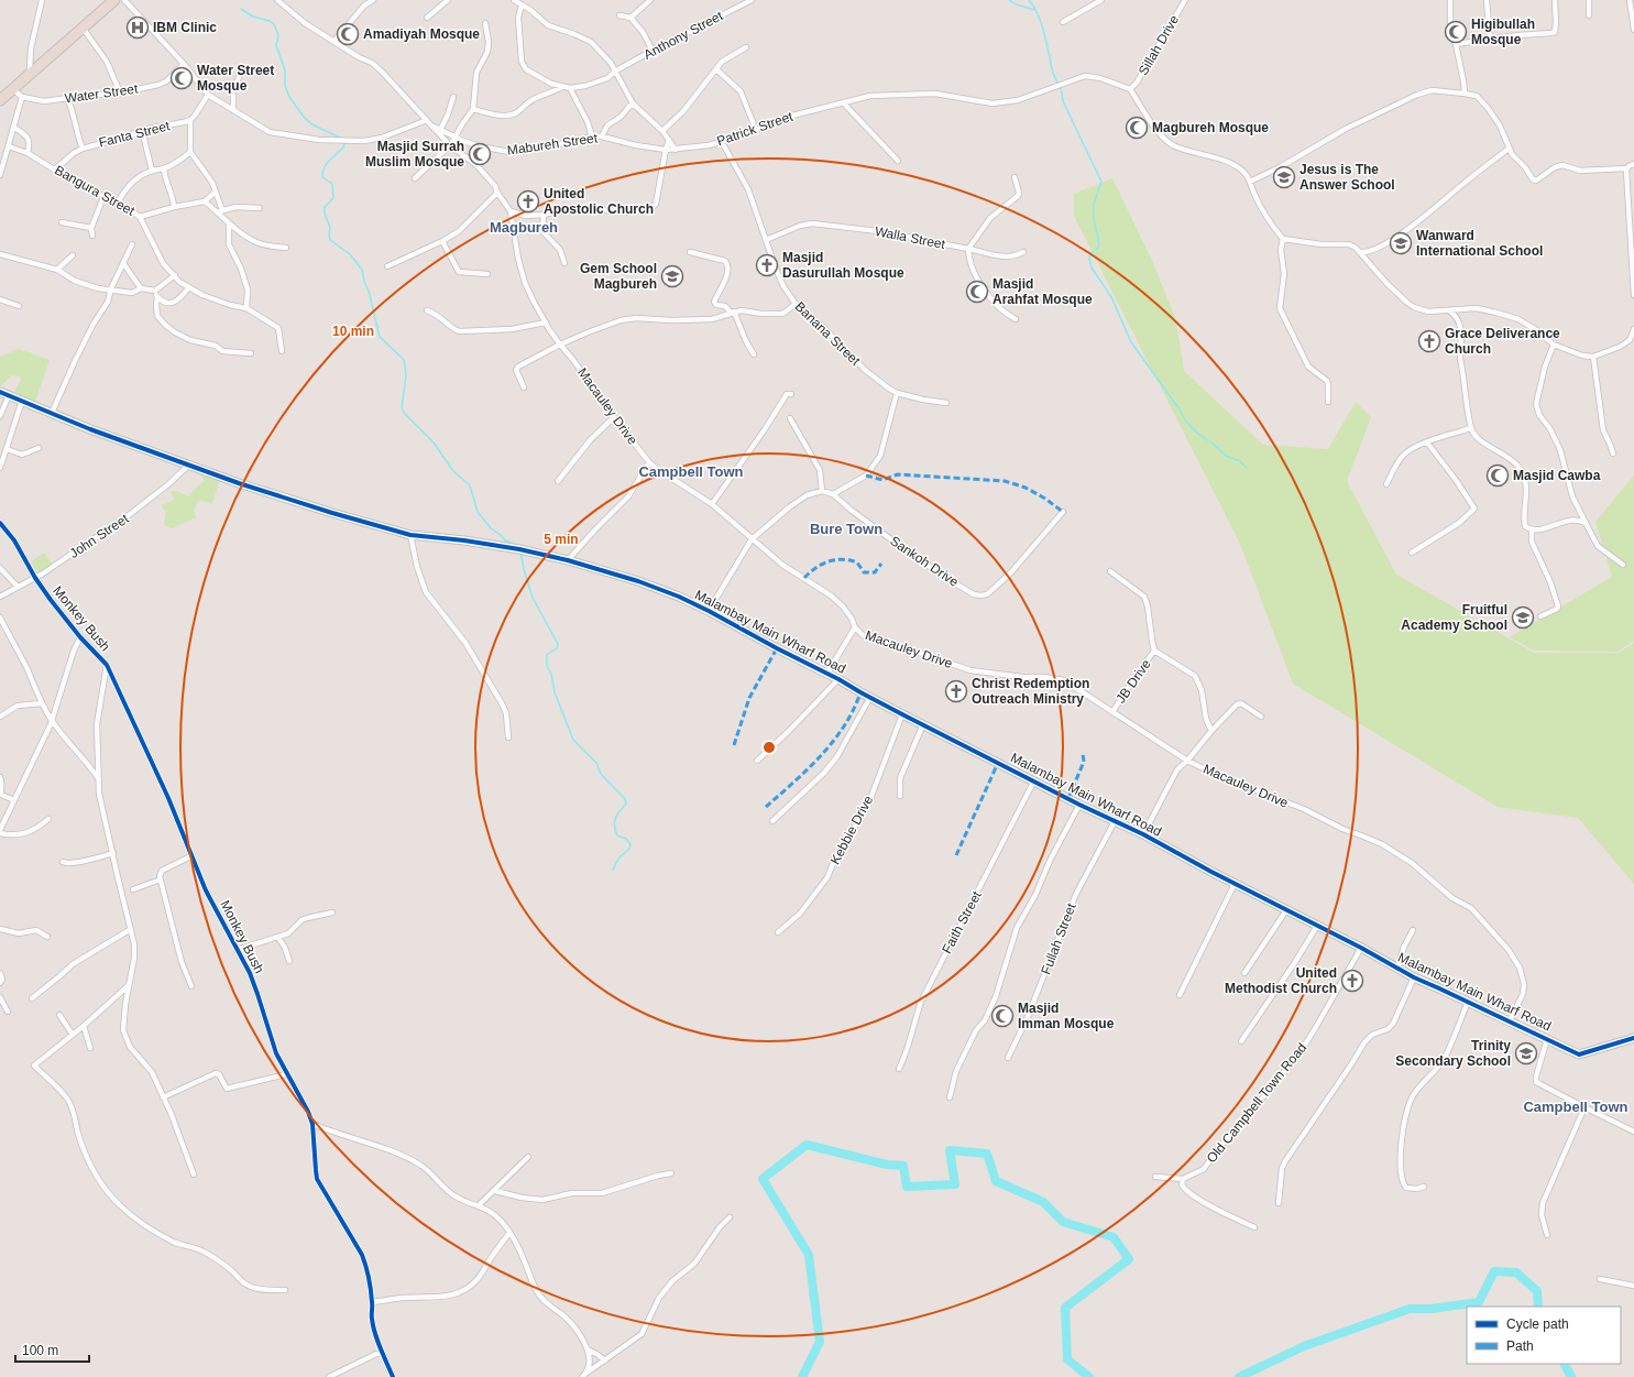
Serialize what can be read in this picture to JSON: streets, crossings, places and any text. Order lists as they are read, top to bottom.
{
  "streets": {
    "street": [
      "Anthony Street",
      "Sillah Drive",
      "Water Street",
      "Patrick Street",
      "Fanta Street",
      "Mabureh Street",
      "Bangura Street",
      "Walla Street",
      "Banana Street",
      "Macauley Drive",
      "John Street",
      "Sankoh Drive",
      "Monkey Bush",
      "Malambay Main Wharf Road",
      "JB Drive",
      "Kebbie Drive",
      "Faith Street",
      "Fullah Street",
      "Old Campbell Town Road"
    ]
  },
  "crossings": [
    ["Sillah Drive", "Patrick Street"],
    ["Patrick Street", "Mabureh Street"],
    ["Patrick Street", "Banana Street"],
    ["Fanta Street", "Bangura Street"],
    ["Mabureh Street", "Macauley Drive"],
    ["Walla Street", "Banana Street"],
    ["Macauley Drive", "Malambay Main Wharf Road"],
    ["Macauley Drive", "JB Drive"],
    ["John Street", "Monkey Bush"],
    ["John Street", "Malambay Main Wharf Road"],
    ["Malambay Main Wharf Road", "Kebbie Drive"],
    ["Malambay Main Wharf Road", "Faith Street"],
    ["Malambay Main Wharf Road", "Fullah Street"],
    ["Malambay Main Wharf Road", "Old Campbell Town Road"]
  ],
  "districts": [
    "Magbureh",
    "Campbell Town",
    "Bure Town",
    "Campbell Town"
  ],
  "places": {
    "hospital": ["IBM Clinic"],
    "mosque": [
      "Higibullah Mosque",
      "Amadiyah Mosque",
      "Water Street Mosque",
      "Magbureh Mosque",
      "Masjid Surrah Muslim Mosque",
      "Masjid Arahfat Mosque",
      "Masjid Cawba",
      "Masjid Imman Mosque"
    ],
    "school or university": [
      "Jesus is The Answer School",
      "Wanward International School",
      "Gem School Magbureh",
      "Fruitful Academy School",
      "Trinity Secondary School"
    ],
    "church": [
      "United Apostolic Church",
      "Masjid Dasurullah Mosque",
      "Grace Deliverance Church",
      "Christ Redemption Outreach Ministry",
      "United Methodist Church"
    ]
  },
  "legend": ["Cycle path", "Path"],
  "scale_bar": "100 m",
  "rings": ["10 min", "5 min"]
}
